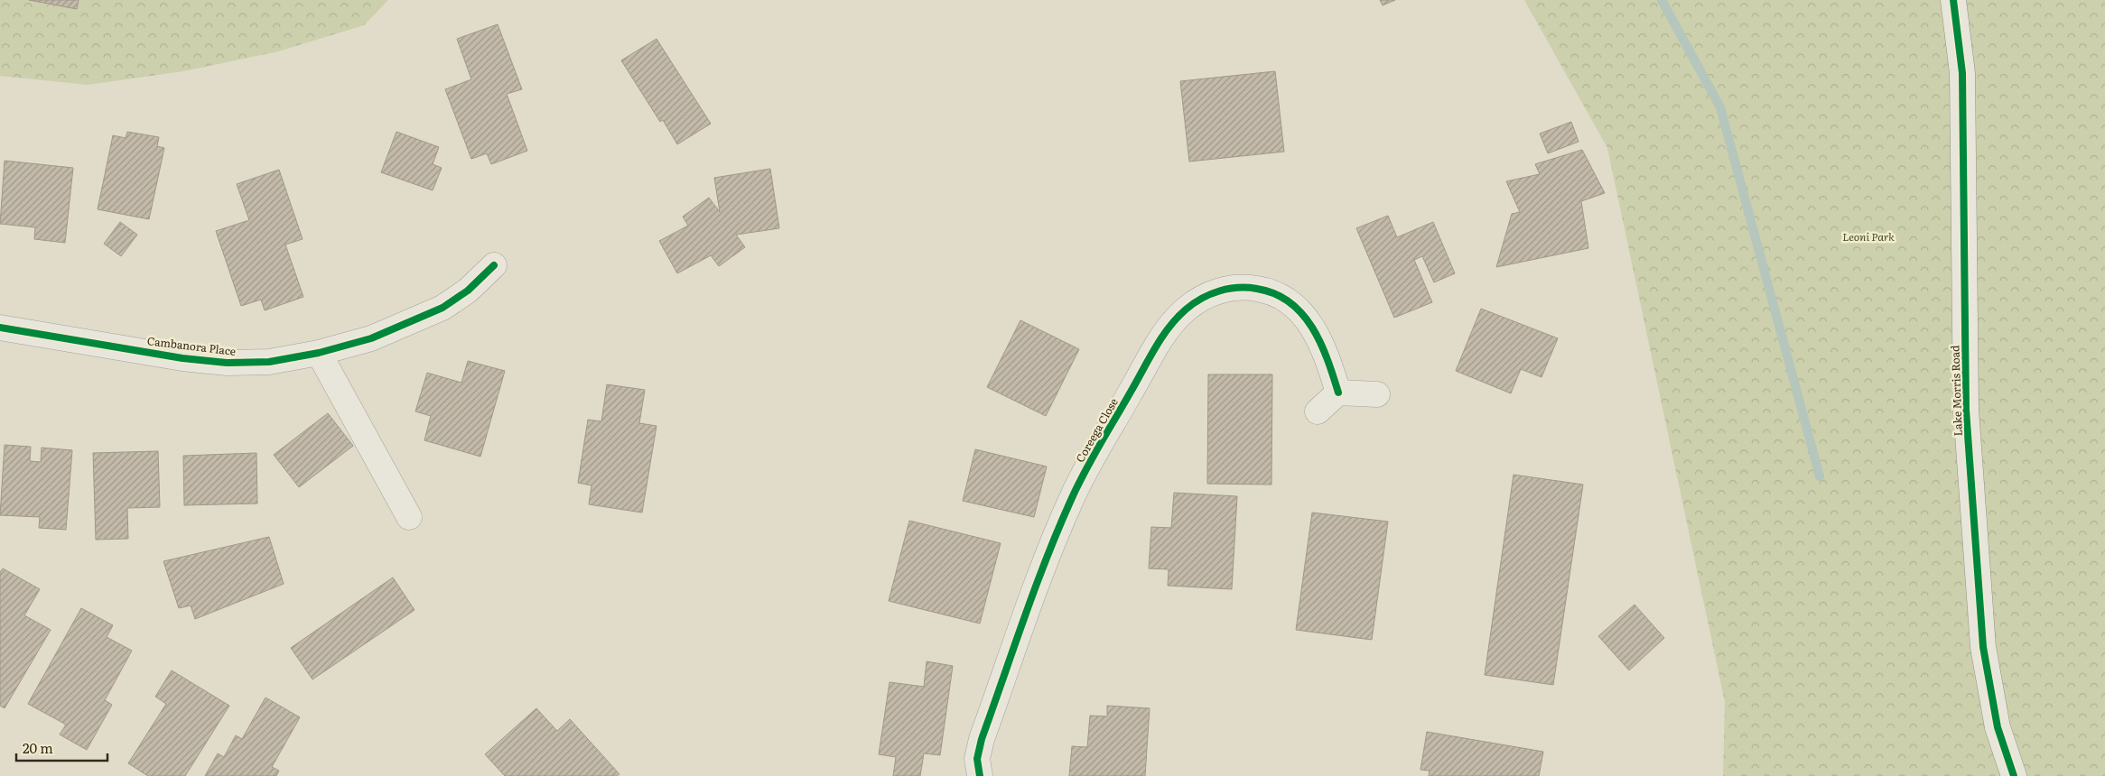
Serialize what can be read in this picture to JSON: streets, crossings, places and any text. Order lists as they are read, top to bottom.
{
  "streets": {
    "street": ["Cambanora Place", "Lake Morris Road", "Coreega Close"]
  },
  "parks": ["Leoni Park"],
  "scale_bar": "20 m"
}
